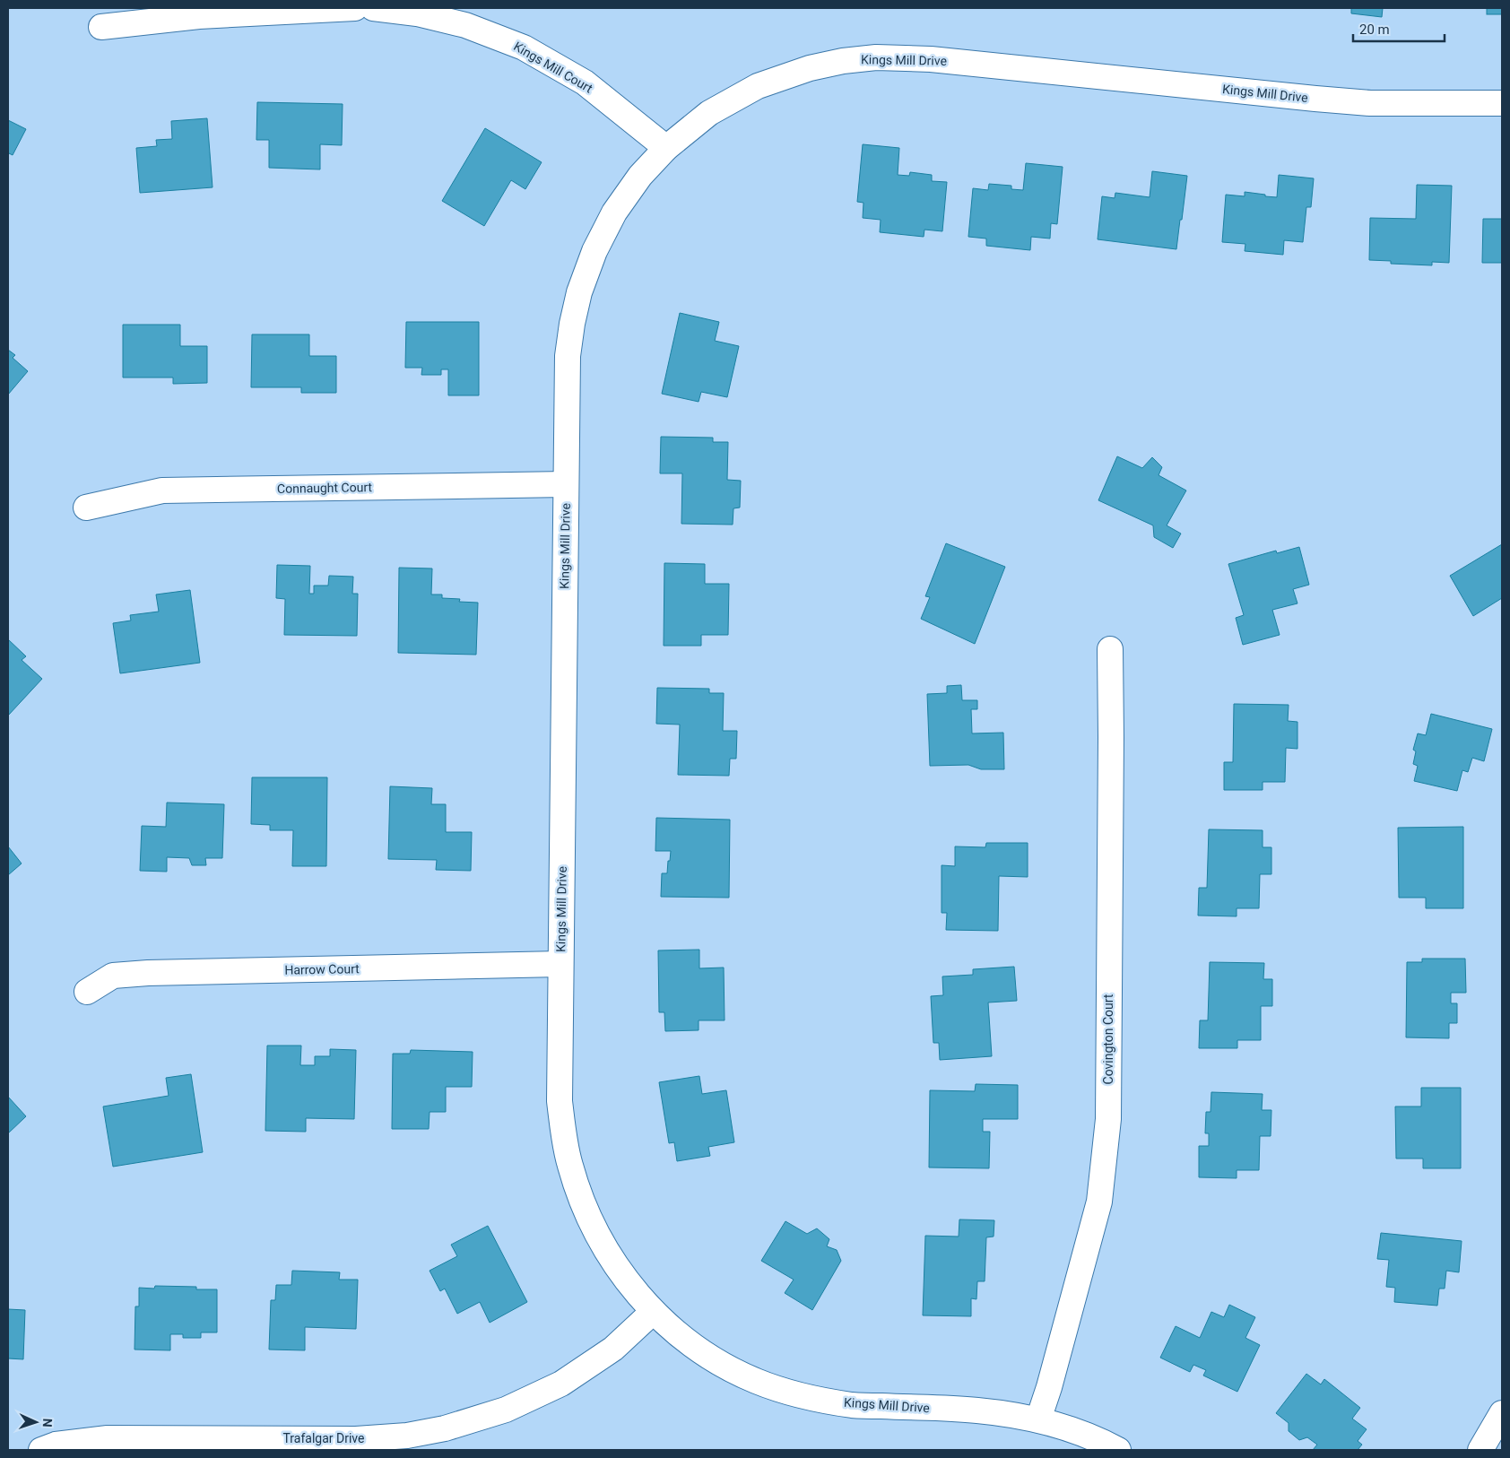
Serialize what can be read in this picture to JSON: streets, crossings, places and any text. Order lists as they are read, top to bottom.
{
  "streets": {
    "street": [
      "Kings Mill Drive",
      "Kings Mill Court",
      "Connaught Court",
      "Harrow Court",
      "Covington Court",
      "Trafalgar Drive"
    ]
  },
  "crossings": [
    ["Kings Mill Drive", "Kings Mill Court"],
    ["Kings Mill Drive", "Connaught Court"],
    ["Kings Mill Drive", "Harrow Court"],
    ["Kings Mill Drive", "Covington Court"],
    ["Kings Mill Drive", "Trafalgar Drive"]
  ],
  "scale_bar": "20 m",
  "north": "right"
}
